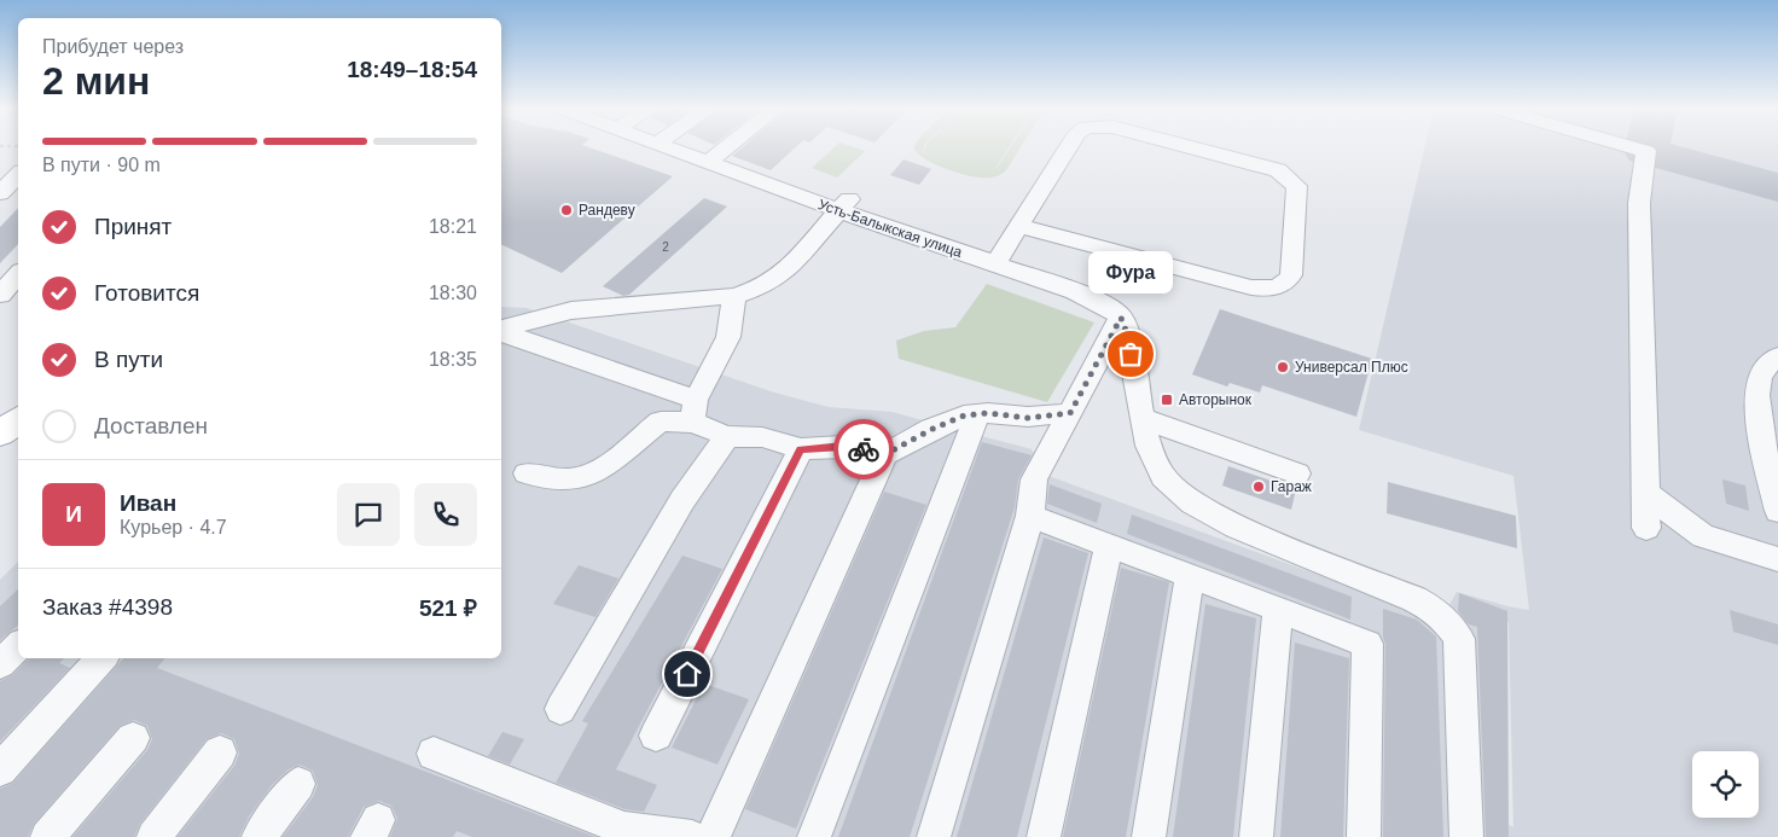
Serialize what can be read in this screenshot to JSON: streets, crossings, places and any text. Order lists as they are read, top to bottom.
{
  "streets": {
    "street": ["Усть-Балыкская улица"]
  },
  "places": {
    "other": [
      "Рандеву",
      "Фура",
      "Универсал Плюс",
      "Гараж"
    ],
    "transit": ["Авторынок"]
  },
  "house_numbers": ["2"],
  "page": {
    "heading": ["2 мин", "Прибудет через", "18:49–18:54"],
    "panel": [
      "Иван",
      "Курьер · 4.7",
      "Заказ #4398",
      "521 ₽"
    ],
    "bar": "В пути · 90 m",
    "list": [
      ["Принят", "18:21"],
      ["Готовится", "18:30"],
      ["В пути", "18:35"],
      "Доставлен"
    ],
    "bubble": "Фура",
    "round": "И"
  }
}
